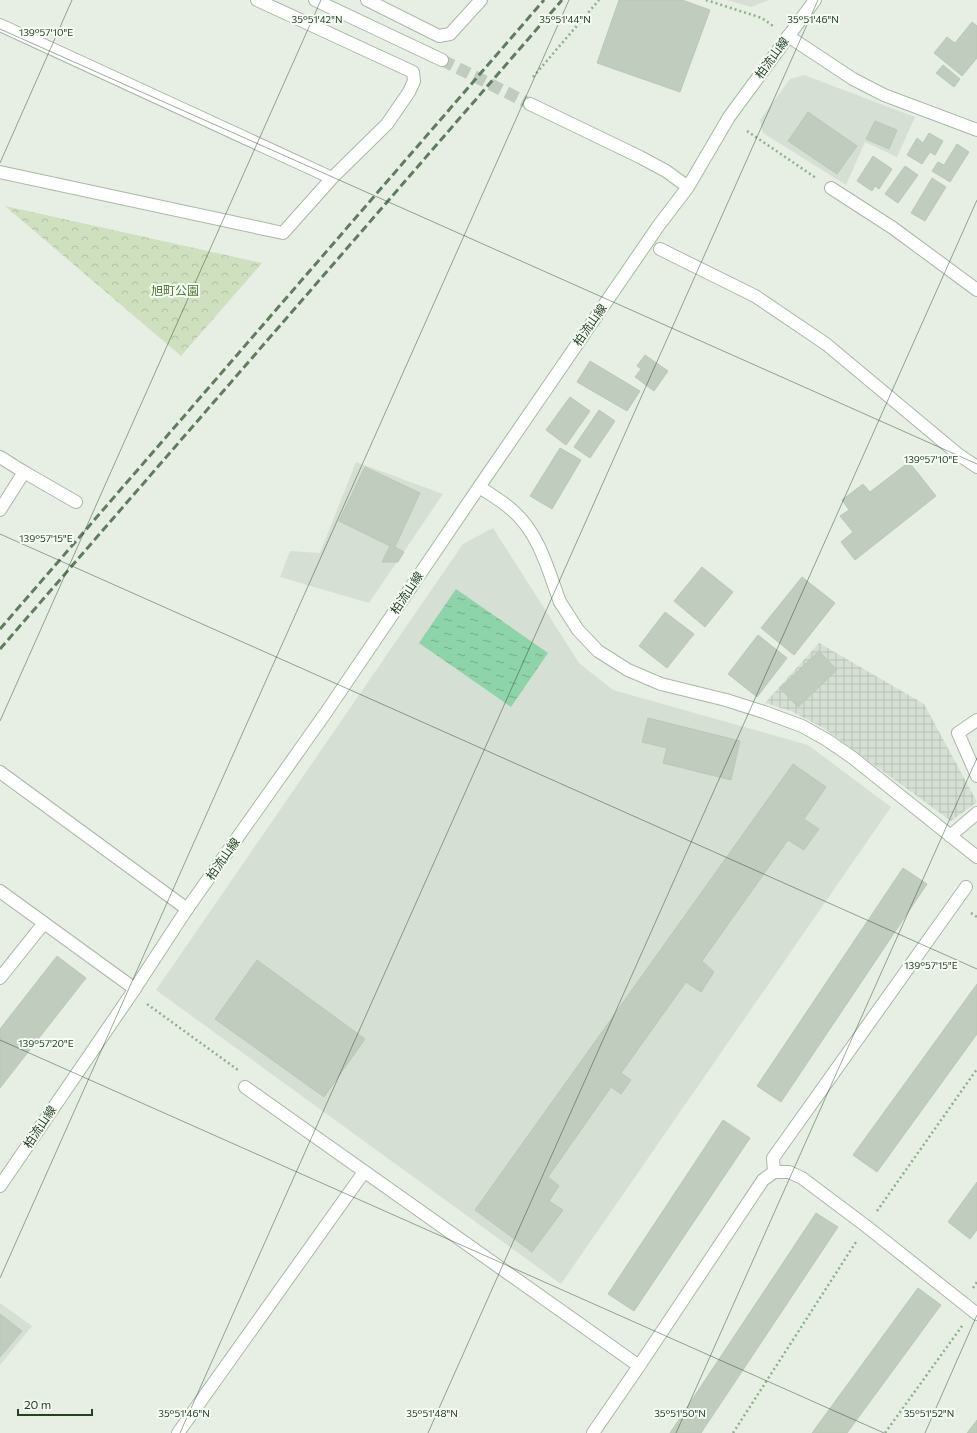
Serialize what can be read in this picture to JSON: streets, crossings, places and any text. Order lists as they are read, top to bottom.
{
  "streets": {
    "street": ["柏流山線"]
  },
  "parks": ["旭町公園"],
  "scale_bar": "20 m",
  "coordinates": [
    "35°51'42\"N",
    "35°51'46\"N",
    "35°51'44\"N",
    "139°57'10\"E",
    "139°57'15\"E",
    "139°57'20\"E",
    "35°51'48\"N",
    "35°51'50\"N",
    "35°51'52\"N"
  ]
}
